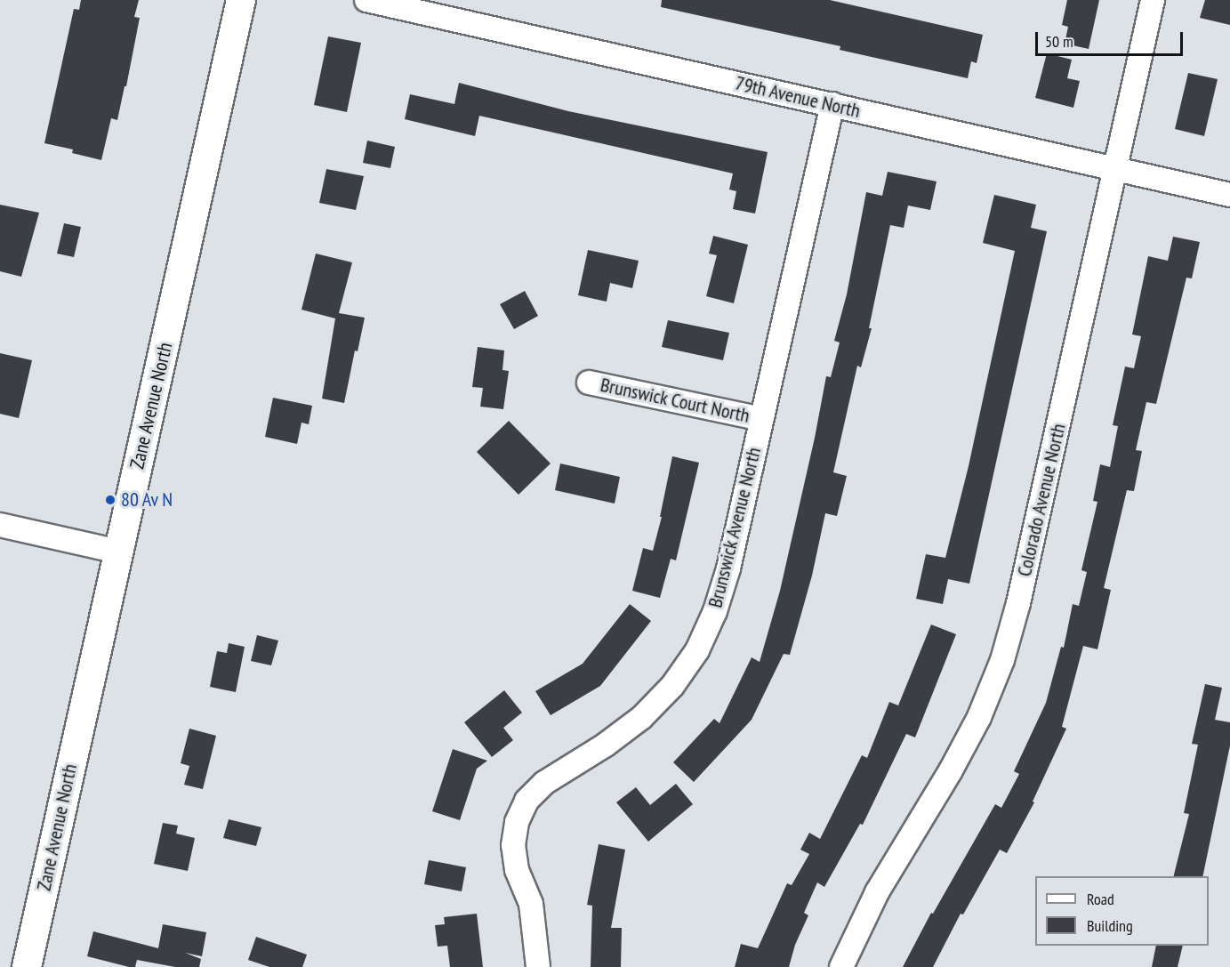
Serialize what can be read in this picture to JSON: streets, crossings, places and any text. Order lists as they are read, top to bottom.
{
  "streets": {
    "main road": ["Zane Avenue North"],
    "street": [
      "79th Avenue North",
      "Brunswick Court North",
      "Colorado Avenue North",
      "Brunswick Avenue North"
    ]
  },
  "crossings": [
    ["79th Avenue North", "Colorado Avenue North"],
    ["79th Avenue North", "Brunswick Avenue North"],
    ["Brunswick Court North", "Brunswick Avenue North"]
  ],
  "places": ["80 Av N"],
  "legend": ["Road", "Building"],
  "scale_bar": "50 m"
}
